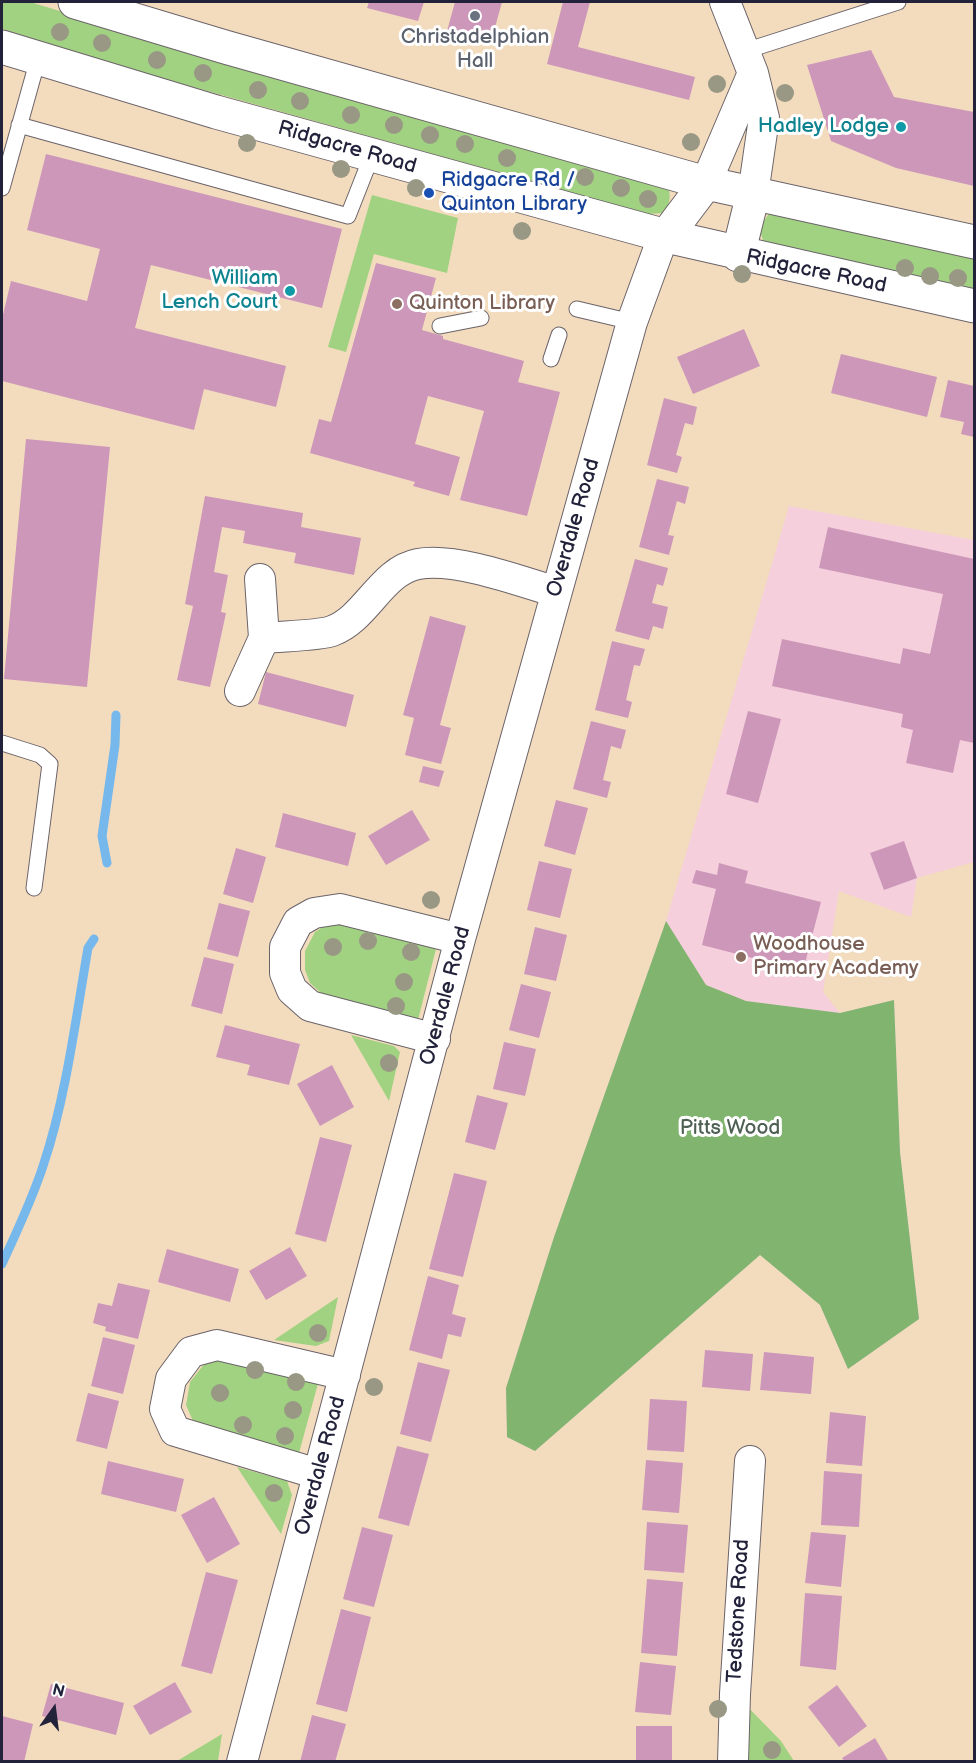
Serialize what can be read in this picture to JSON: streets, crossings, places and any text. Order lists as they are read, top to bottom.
{
  "streets": {
    "street": ["Ridgacre Road", "Overdale Road", "Tedstone Road"]
  },
  "crossings": [
    ["Ridgacre Road", "Overdale Road"]
  ],
  "parks": ["Pitts Wood"],
  "places": [
    "Christadelphian Hall",
    "Hadley Lodge",
    "Ridgacre Rd / Quinton Library",
    "William Lench Court",
    "Quinton Library",
    "Woodhouse Primary Academy"
  ],
  "north": "top"
}
